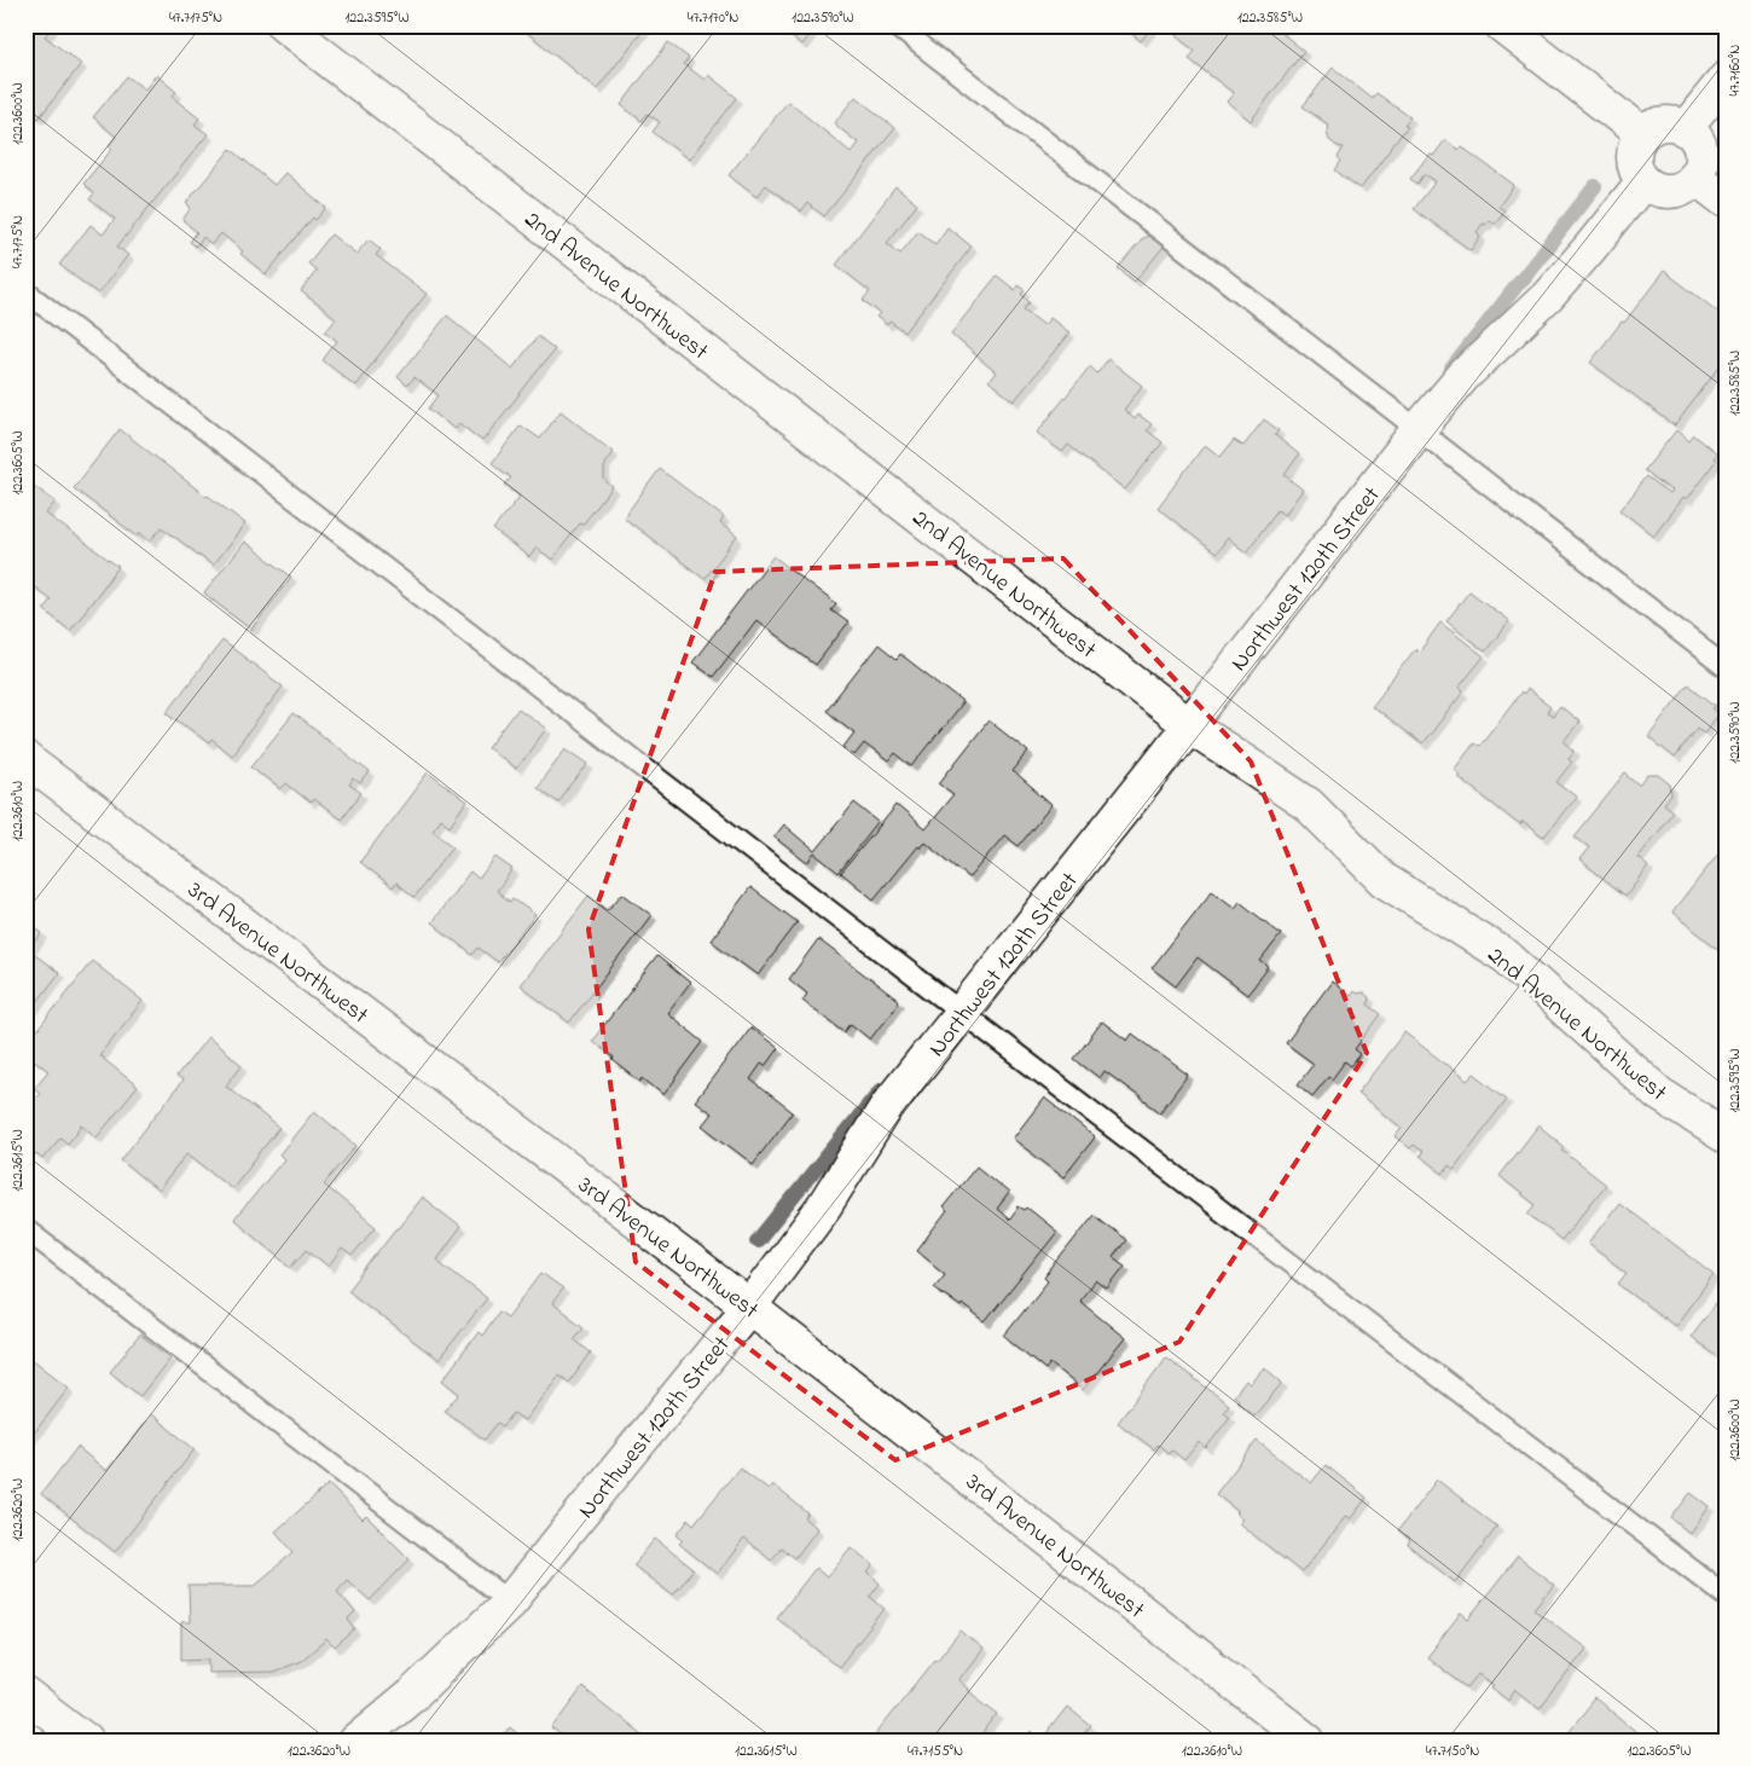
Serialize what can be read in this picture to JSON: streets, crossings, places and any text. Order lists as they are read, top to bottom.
{
  "streets": {
    "street": ["2nd Avenue Northwest", "Northwest 120th Street", "3rd Avenue Northwest"]
  },
  "crossings": [
    ["2nd Avenue Northwest", "Northwest 120th Street"],
    ["Northwest 120th Street", "3rd Avenue Northwest"]
  ],
  "coordinates": [
    "47.7175°N",
    "122.3595°W",
    "47.7170°N",
    "122.3590°W",
    "122.3585°W",
    "47.7160°N",
    "122.3600°W",
    "122.3605°W",
    "122.3610°W",
    "122.3615°W",
    "122.3620°W",
    "47.7155°N",
    "47.7150°N"
  ]
}
